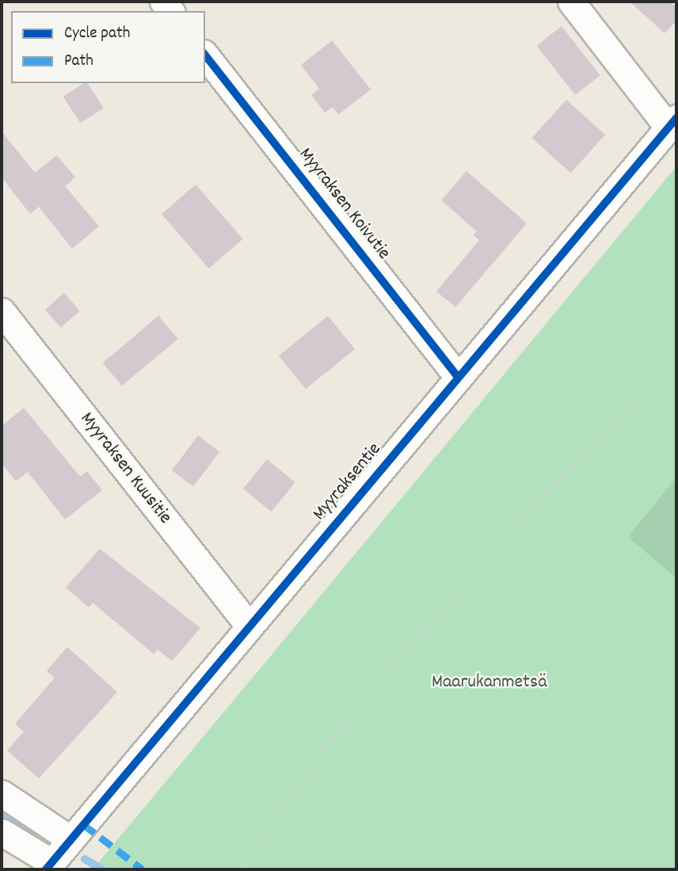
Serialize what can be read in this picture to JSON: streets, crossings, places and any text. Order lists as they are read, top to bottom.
{
  "streets": {
    "street": ["Myyraksen Koivutie", "Myyraksen Kuusitie", "Myyraksentie"]
  },
  "crossings": [
    ["Myyraksen Koivutie", "Myyraksentie"],
    ["Myyraksen Kuusitie", "Myyraksentie"]
  ],
  "parks": ["Maarukanmetsä"],
  "legend": ["Cycle path", "Path"]
}
